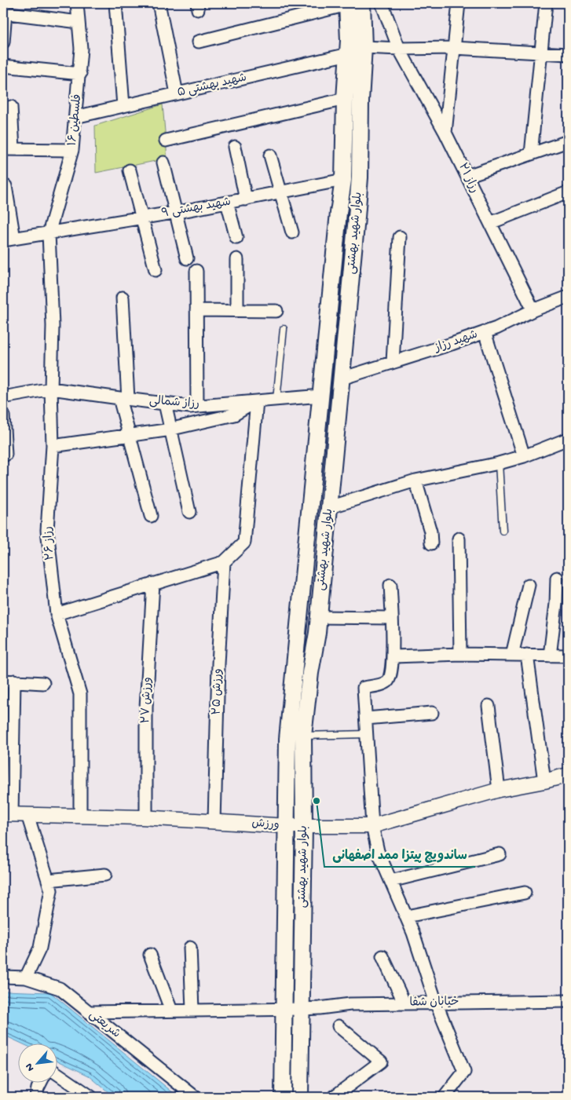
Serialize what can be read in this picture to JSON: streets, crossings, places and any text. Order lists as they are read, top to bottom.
{
  "streets": {
    "main road": ["بلوار شهید بهشتی"],
    "street": [
      "شهید بهشتی ۵",
      "فلسطین ۱۶",
      "رزاز ۲۱",
      "شهید بهشتی ۹",
      "شهید رزاز",
      "رزاز شمالی",
      "رزاز ۲۶",
      "ورزش ۲۵",
      "ورزش ۲۷",
      "ورزش",
      "خیابان شفا",
      "شریعتی"
    ]
  },
  "crossings": [
    ["شهید بهشتی ۵", "فلسطین ۱۶"],
    ["شهید بهشتی ۵", "بلوار شهید بهشتی"],
    ["فلسطین ۱۶", "شهید بهشتی ۹"],
    ["فلسطین ۱۶", "رزاز شمالی"],
    ["فلسطین ۱۶", "رزاز ۲۶"],
    ["رزاز ۲۱", "شهید رزاز"],
    ["شهید بهشتی ۹", "بلوار شهید بهشتی"],
    ["بلوار شهید بهشتی", "شهید رزاز"],
    ["بلوار شهید بهشتی", "رزاز شمالی"],
    ["بلوار شهید بهشتی", "ورزش"],
    ["بلوار شهید بهشتی", "خیابان شفا"],
    ["رزاز شمالی", "رزاز ۲۶"],
    ["رزاز ۲۶", "ورزش"],
    ["ورزش ۲۵", "ورزش"],
    ["ورزش ۲۷", "ورزش"]
  ],
  "places": ["ساندویچ پیتزا ممد اصفهانی"],
  "north": "bottom left"
}
